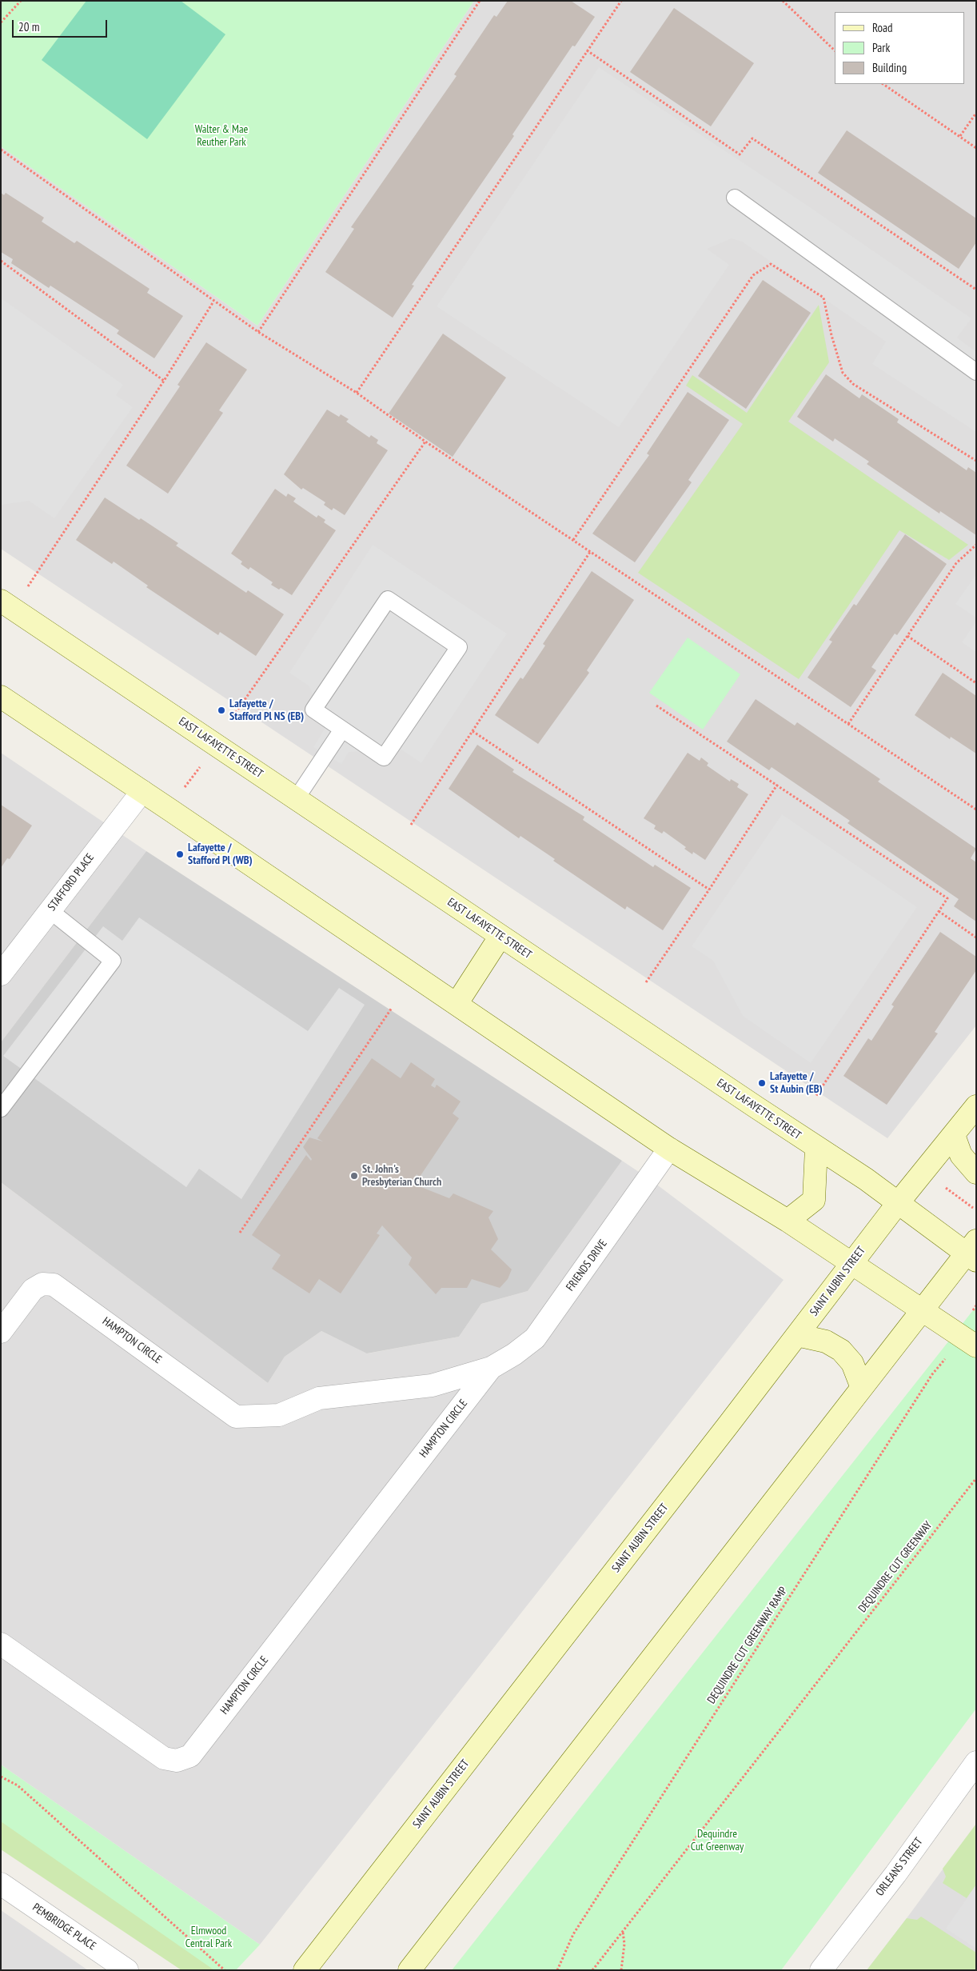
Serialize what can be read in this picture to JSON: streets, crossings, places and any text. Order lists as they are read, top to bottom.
{
  "streets": {
    "street": [
      "EAST LAFAYETTE STREET",
      "STAFFORD PLACE",
      "FRIENDS DRIVE",
      "SAINT AUBIN STREET",
      "HAMPTON CIRCLE",
      "ORLEANS STREET",
      "PEMBRIDGE PLACE"
    ],
    "path": ["DEQUINDRE CUT GREENWAY", "DEQUINDRE CUT GREENWAY RAMP"]
  },
  "crossings": [
    ["EAST LAFAYETTE STREET", "SAINT AUBIN STREET"],
    ["FRIENDS DRIVE", "HAMPTON CIRCLE"]
  ],
  "parks": ["Walter & Mae Reuther Park", "Dequindre Cut Greenway", "Elmwood Central Park"],
  "places": [
    "Lafayette / Stafford Pl NS (EB)",
    "Lafayette / Stafford Pl (WB)",
    "Lafayette / St Aubin (EB)",
    "St. John's Presbyterian Church"
  ],
  "legend": ["Road", "Park", "Building"],
  "scale_bar": "20 m"
}
